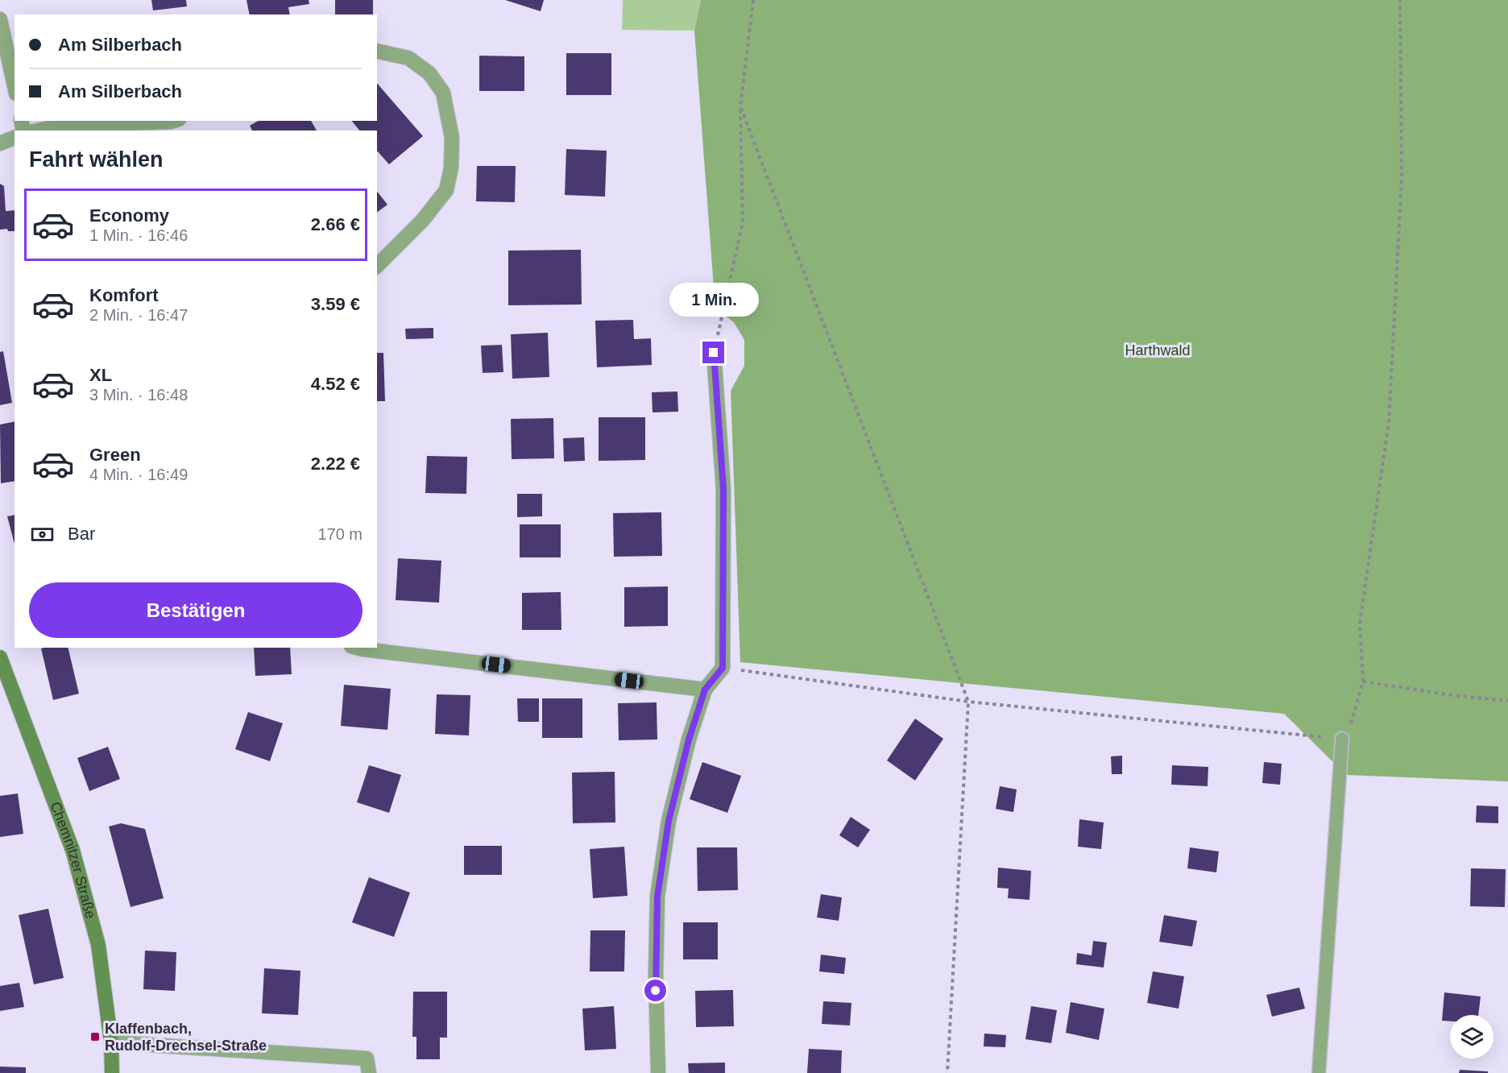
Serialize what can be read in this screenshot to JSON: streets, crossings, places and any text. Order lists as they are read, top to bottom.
{
  "streets": {
    "street": ["Chemnitzer Straße"]
  },
  "parks": ["Harthwald"],
  "places": {
    "transit": ["Klaffenbach, Rudolf-Drechsel-Straße"]
  },
  "page": {
    "banner": ["Am Silberbach", "Am Silberbach"],
    "heading": "Fahrt wählen",
    "list": [
      {
        "name": "Economy",
        "note": "1 Min. · 16:46",
        "value": "2.66 €"
      },
      {
        "name": "Komfort",
        "note": "2 Min. · 16:47",
        "value": "3.59 €"
      },
      {
        "name": "XL",
        "note": "3 Min. · 16:48",
        "value": "4.52 €"
      },
      {
        "name": "Green",
        "note": "4 Min. · 16:49",
        "value": "2.22 €"
      }
    ],
    "bubble": "1 Min.",
    "pay": ["Bar", "170 m"],
    "buttons": "Bestätigen"
  }
}
